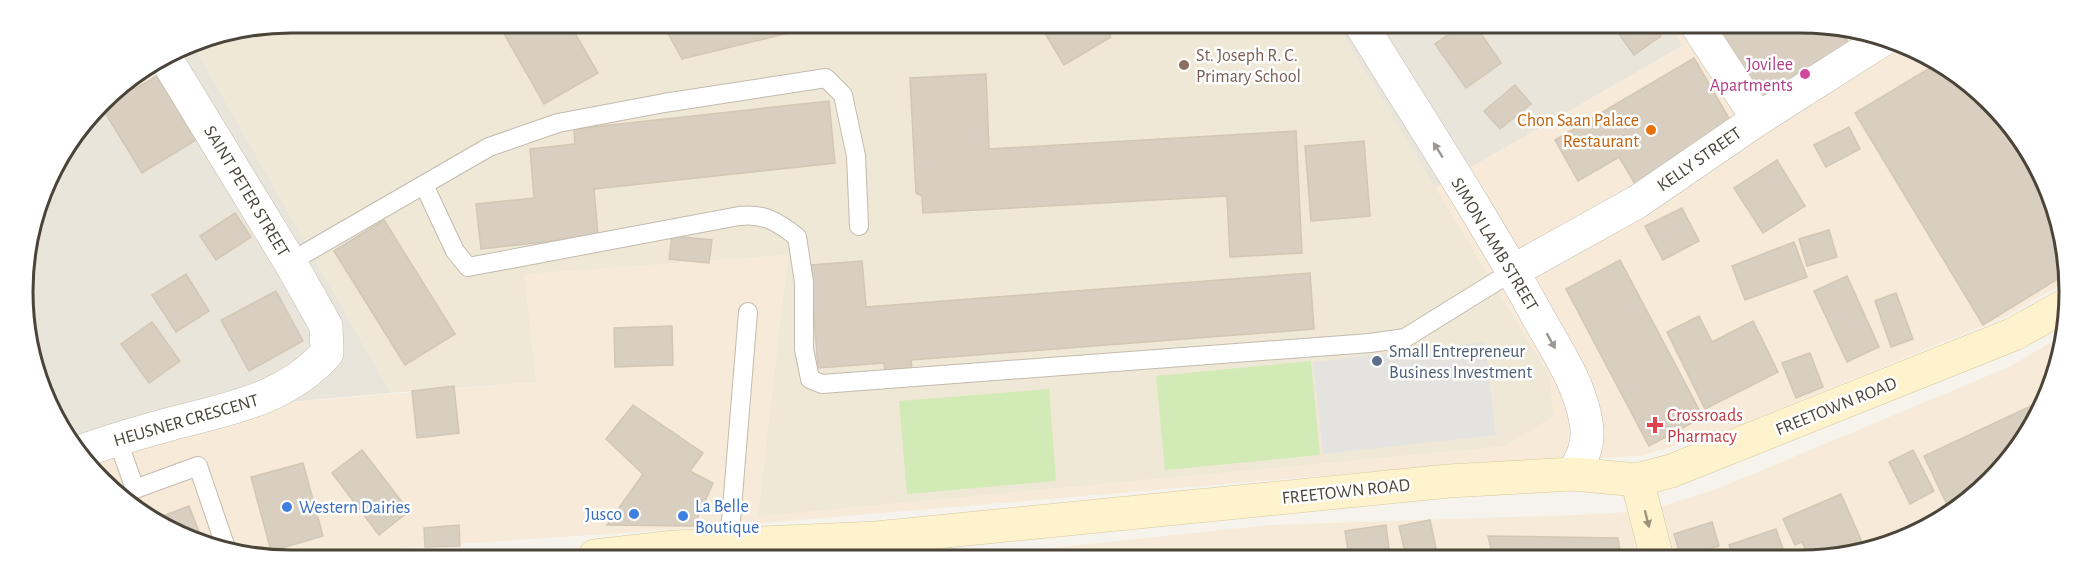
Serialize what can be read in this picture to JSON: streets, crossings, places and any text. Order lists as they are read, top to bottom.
{
  "streets": {
    "main road": ["FREETOWN ROAD"],
    "street": [
      "KELLY STREET",
      "SAINT PETER STREET",
      "SIMON LAMB STREET",
      "HEUSNER CRESCENT"
    ]
  },
  "crossings": [
    ["KELLY STREET", "SIMON LAMB STREET"],
    ["SAINT PETER STREET", "HEUSNER CRESCENT"],
    ["SIMON LAMB STREET", "FREETOWN ROAD"]
  ],
  "places": {
    "other": [
      "St. Joseph R. C. Primary School",
      "Jovilee Apartments",
      "Chon Saan Palace Restaurant",
      "Small Entrepreneur Business Investment",
      "Western Dairies",
      "Jusco",
      "La Belle Boutique"
    ],
    "health": ["Crossroads Pharmacy"]
  }
}
